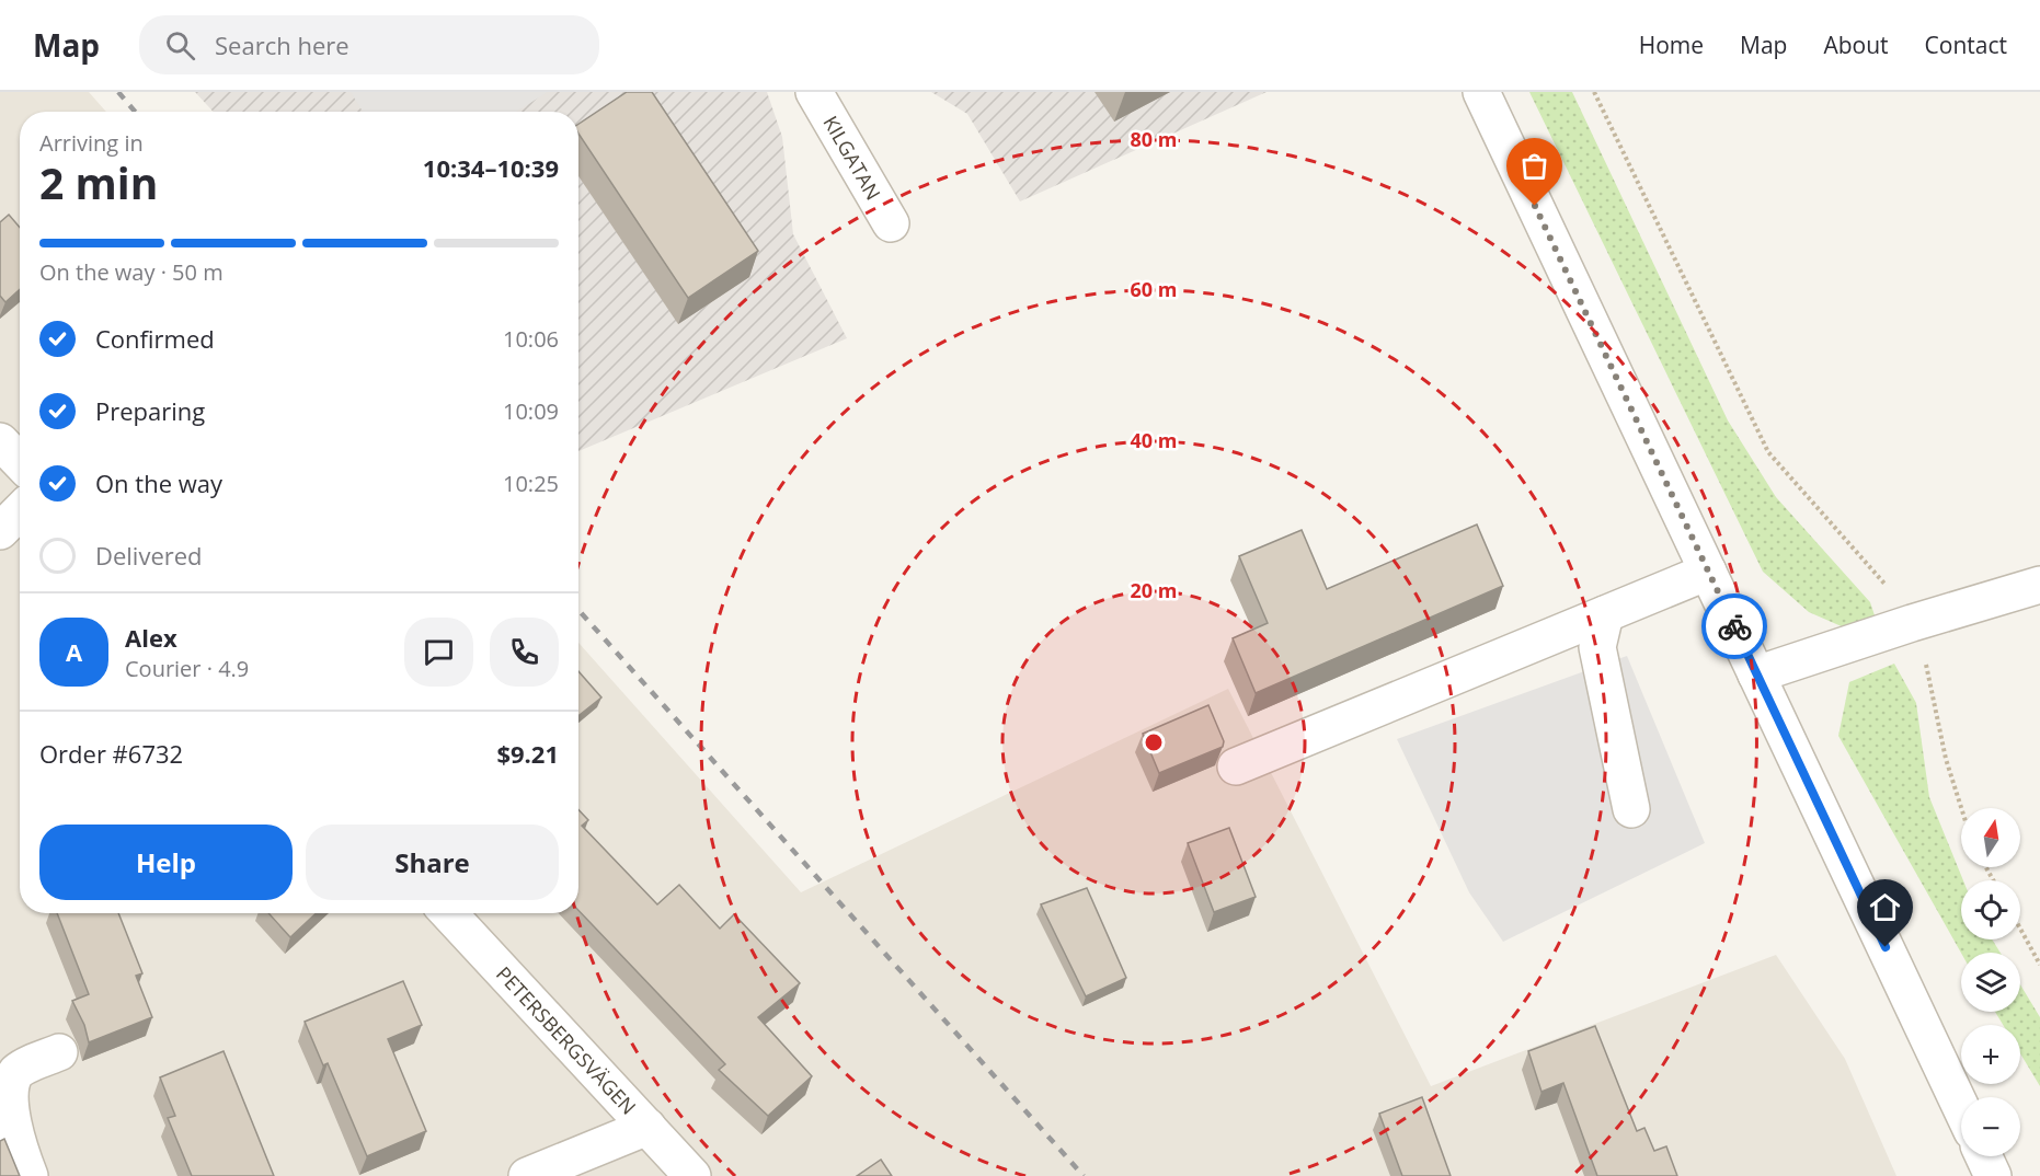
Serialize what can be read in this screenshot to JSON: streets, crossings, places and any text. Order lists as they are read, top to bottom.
{
  "streets": {
    "street": ["KILGATAN", "PETERSBERGSVÄGEN"]
  },
  "north": "top",
  "page": {
    "header": "Map",
    "search": "Search here",
    "nav": [
      "Home",
      "Map",
      "About",
      "Contact"
    ],
    "heading": ["2 min", "Arriving in", "10:34–10:39"],
    "panel": [
      "Alex",
      "Courier · 4.9",
      "Order #6732",
      "$9.21"
    ],
    "bar": "On the way · 50 m",
    "list": [
      ["Confirmed", "10:06"],
      ["Preparing", "10:09"],
      ["On the way", "10:25"],
      "Delivered"
    ],
    "round": "A",
    "map_buttons": ["+", "−"],
    "buttons": ["Help", "Share"]
  },
  "rings": [
    "80 m",
    "60 m",
    "40 m",
    "20 m"
  ]
}
